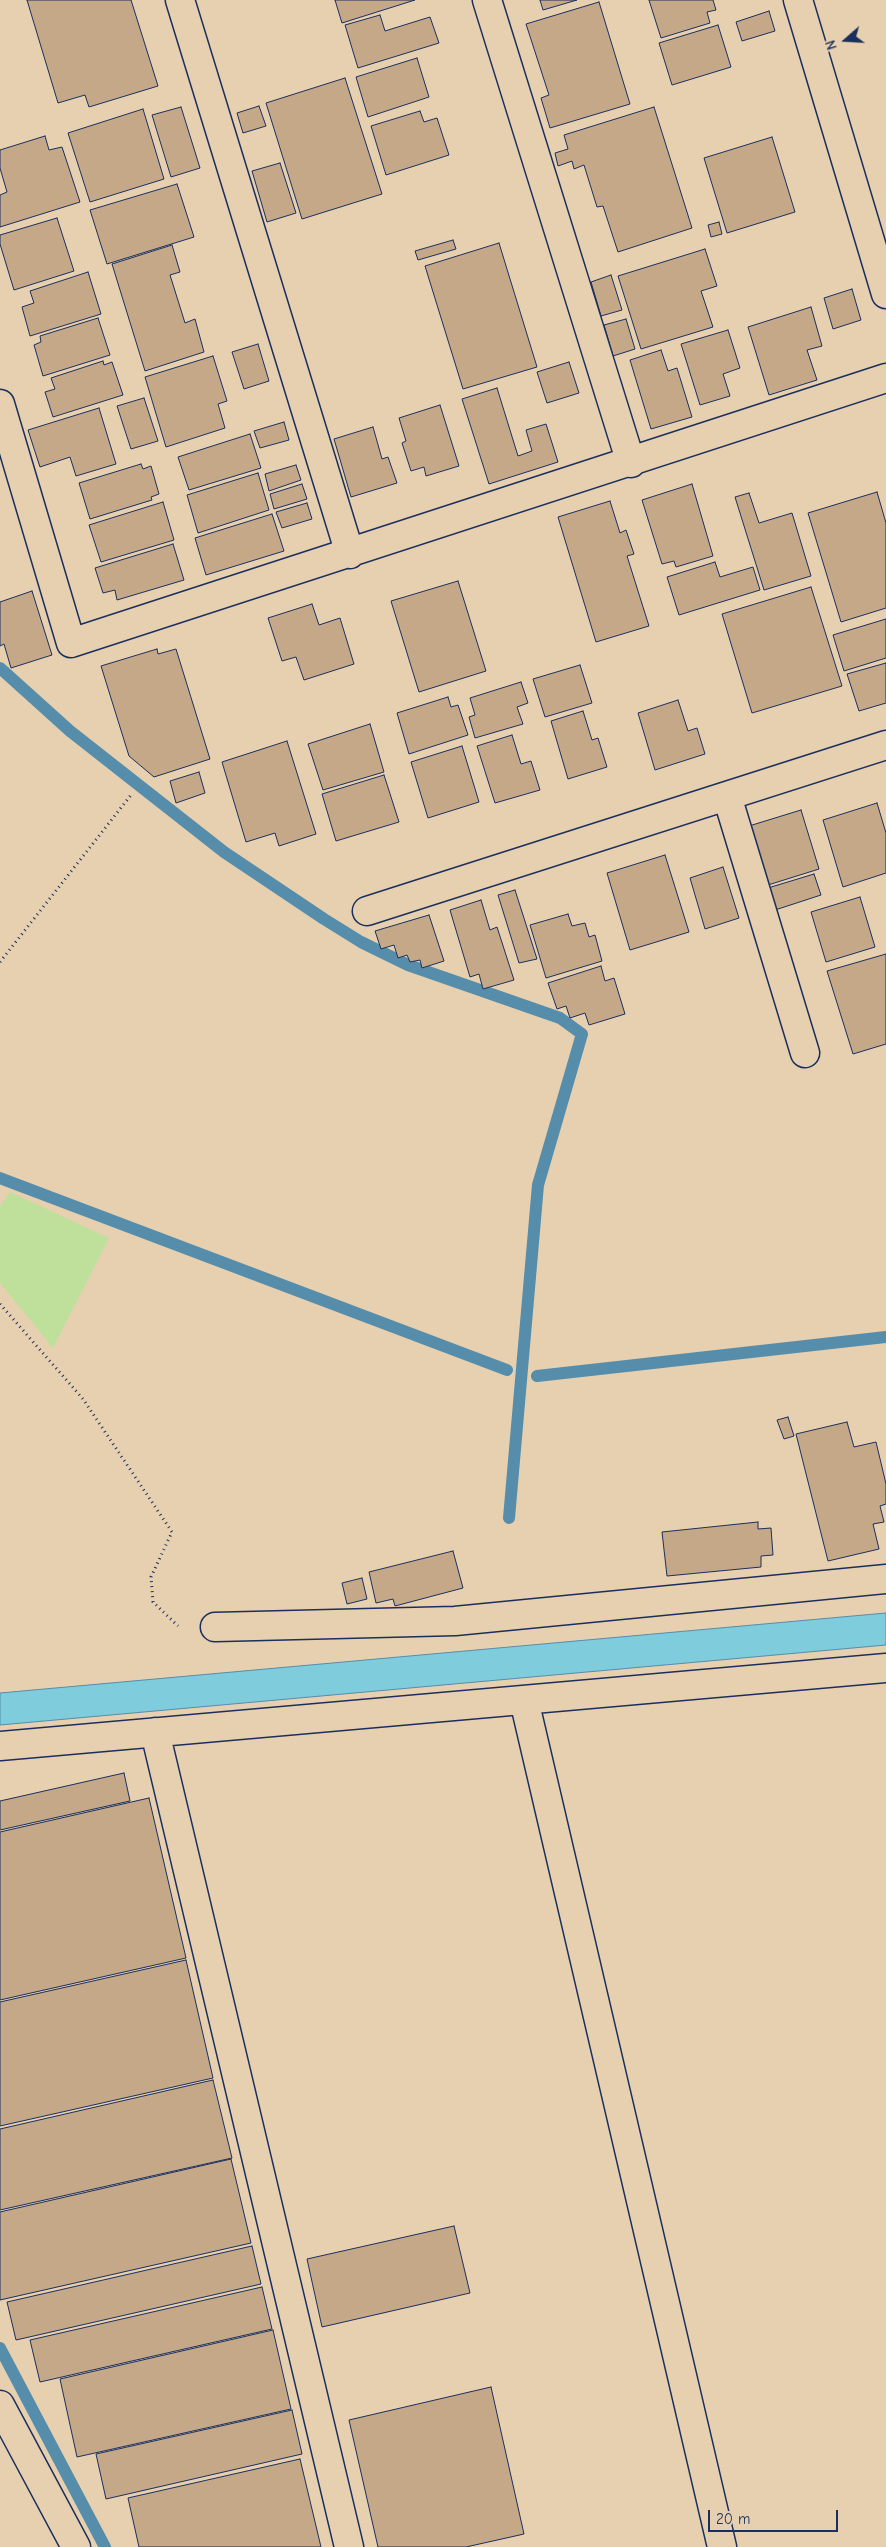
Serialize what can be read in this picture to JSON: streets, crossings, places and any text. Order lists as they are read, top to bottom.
{
  "scale_bar": "20 m",
  "north": "left"
}
